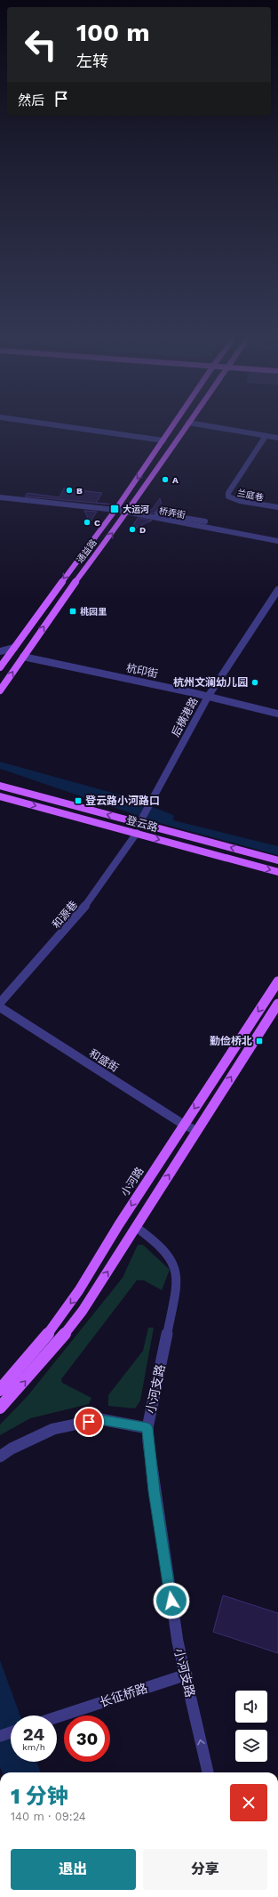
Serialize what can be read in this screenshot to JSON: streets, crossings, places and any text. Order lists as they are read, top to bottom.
{
  "streets": {
    "main road": ["通益路", "登云路", "小河路"],
    "street": [
      "兰庭巷",
      "桥弄街",
      "杭印街",
      "后横港路",
      "和源巷",
      "和盛街",
      "小河支路",
      "长征桥路"
    ]
  },
  "crossings": [
    ["桥弄街", "通益路"],
    ["通益路", "杭印街"],
    ["杭印街", "后横港路"],
    ["后横港路", "登云路"],
    ["登云路", "和源巷"],
    ["和盛街", "小河路"],
    ["小河支路", "长征桥路"]
  ],
  "places": {
    "other": [
      "A",
      "B",
      "C",
      "D",
      "杭州文澜幼儿园"
    ],
    "transit": [
      "大运河",
      "桃园里",
      "登云路小河路口",
      "勤俭桥北"
    ]
  },
  "page": {
    "turn": ["100 m", "左转"],
    "then": "然后",
    "speed": "24 km/h",
    "limit": "30",
    "heading": ["1 分钟", "140 m · 09:24"],
    "buttons": ["退出", "分享"]
  }
}
